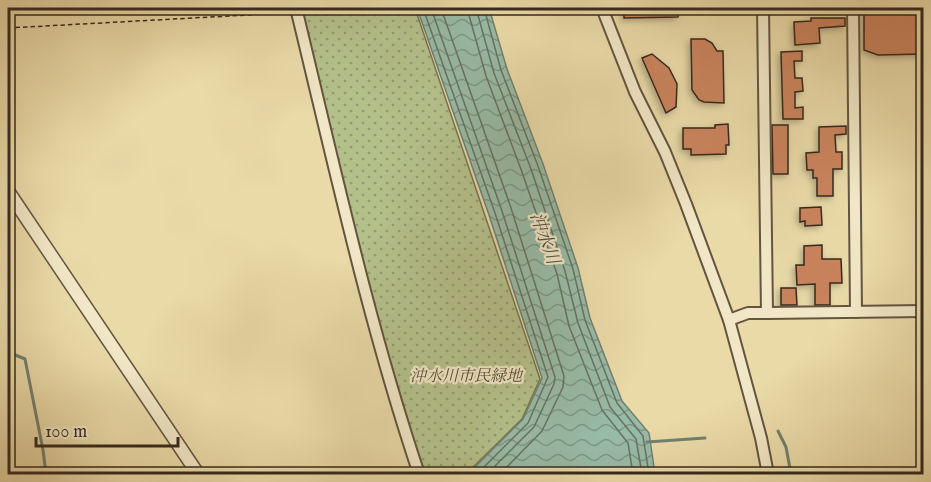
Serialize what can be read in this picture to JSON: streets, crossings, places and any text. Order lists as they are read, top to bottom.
{
  "water": ["沖水川"],
  "parks": ["沖水川市民緑地"],
  "scale_bar": "100 m"
}
